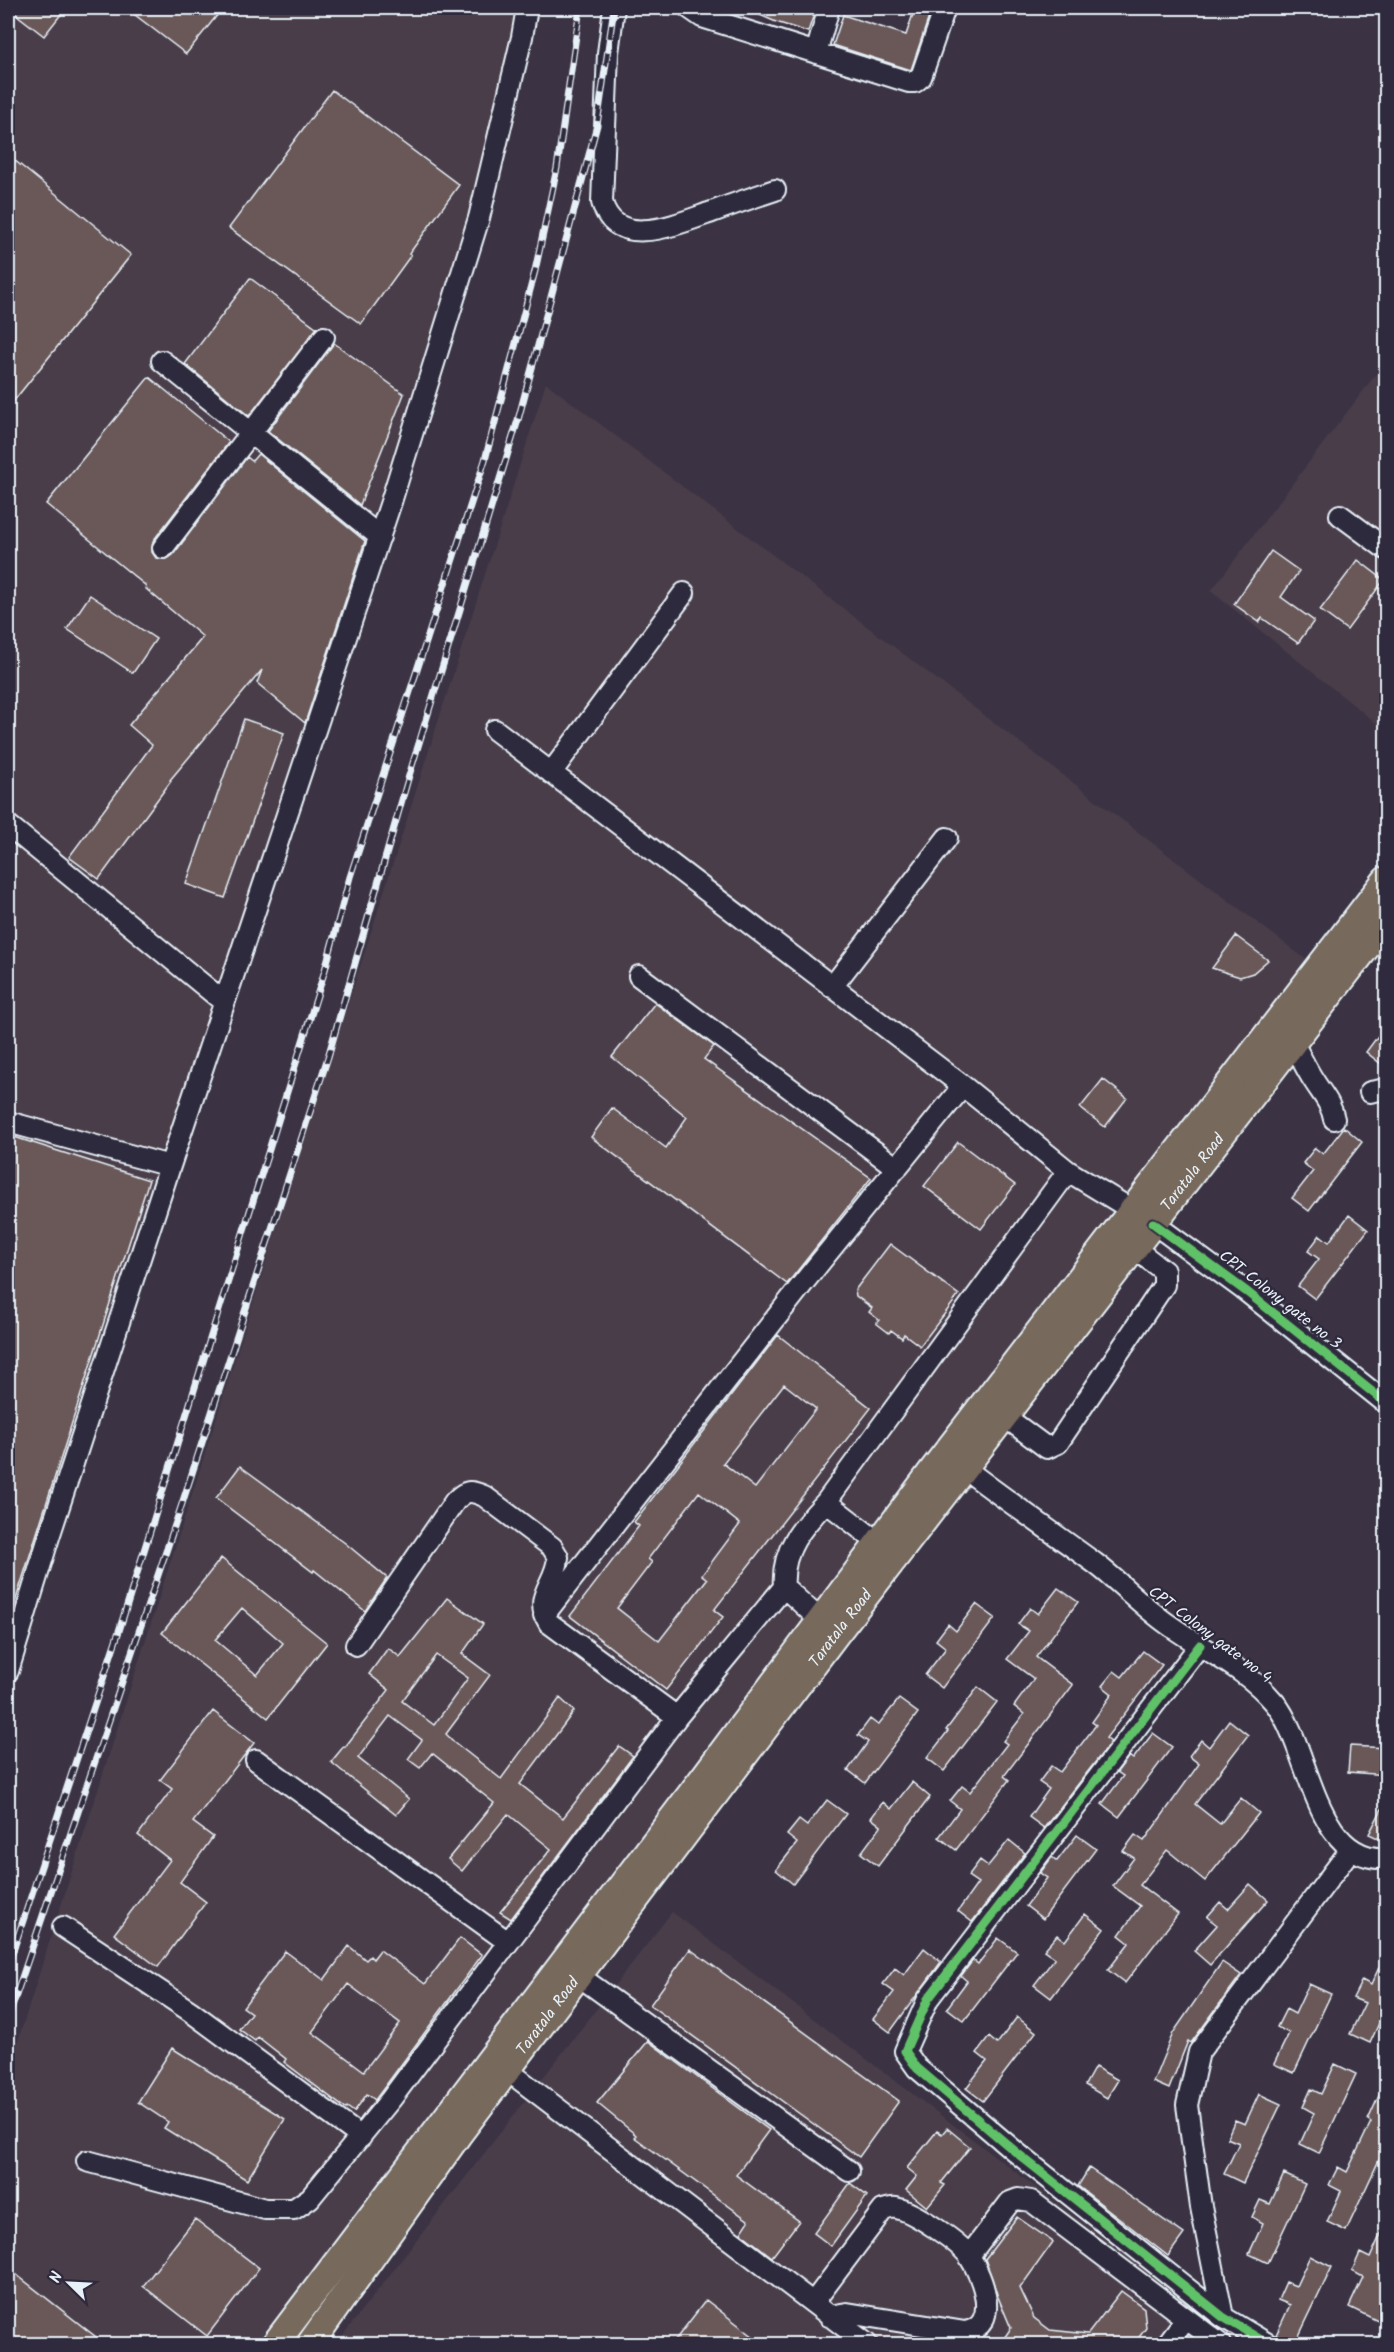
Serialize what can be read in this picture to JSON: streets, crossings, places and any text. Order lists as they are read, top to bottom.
{
  "streets": {
    "main road": ["Taratala Road"],
    "street": ["CPT Colony gate no 3", "CPT Colony gate no 4"]
  },
  "crossings": [
    ["Taratala Road", "CPT Colony gate no 3"],
    ["Taratala Road", "CPT Colony gate no 4"]
  ],
  "north": "top left"
}
